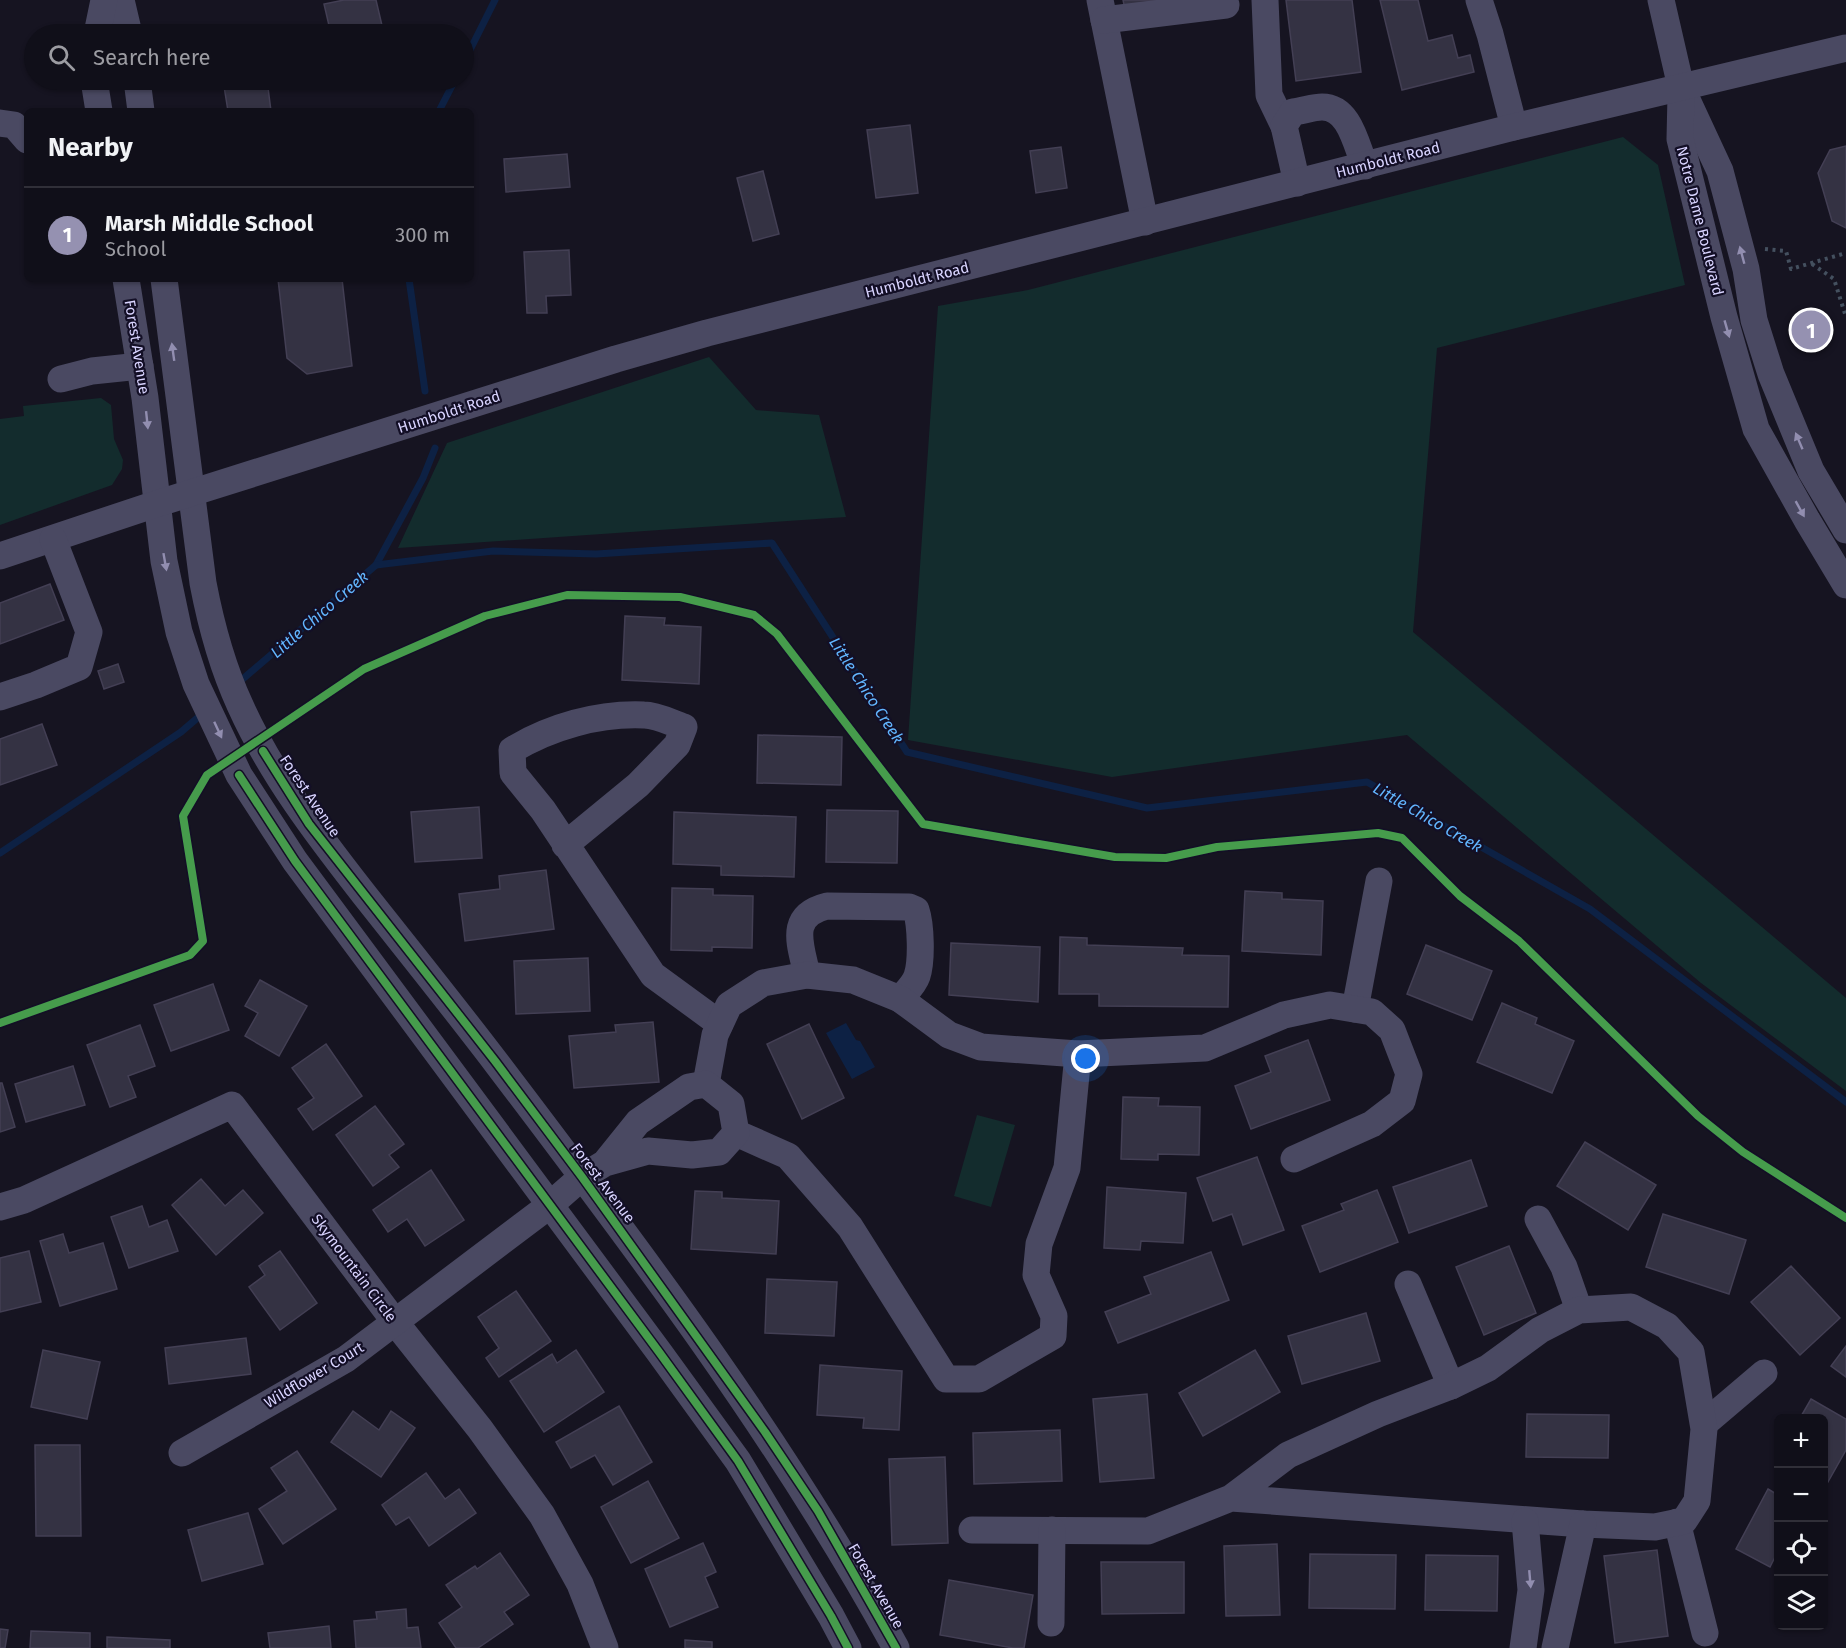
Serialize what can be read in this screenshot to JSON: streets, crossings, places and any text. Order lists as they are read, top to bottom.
{
  "streets": {
    "street": [
      "Humboldt Road",
      "Notre Dame Boulevard",
      "Forest Avenue",
      "Skymountain Circle",
      "Wildflower Court"
    ]
  },
  "crossings": [
    ["Humboldt Road", "Notre Dame Boulevard"],
    ["Humboldt Road", "Forest Avenue"],
    ["Forest Avenue", "Wildflower Court"],
    ["Skymountain Circle", "Wildflower Court"]
  ],
  "water": ["Little Chico Creek"],
  "page": {
    "search": "Search here",
    "heading": "Nearby",
    "list": [
      {
        "mark": "1",
        "name": "Marsh Middle School",
        "note": "School",
        "value": "300 m"
      }
    ],
    "pins": "1",
    "map_buttons": ["+", "−"]
  }
}
